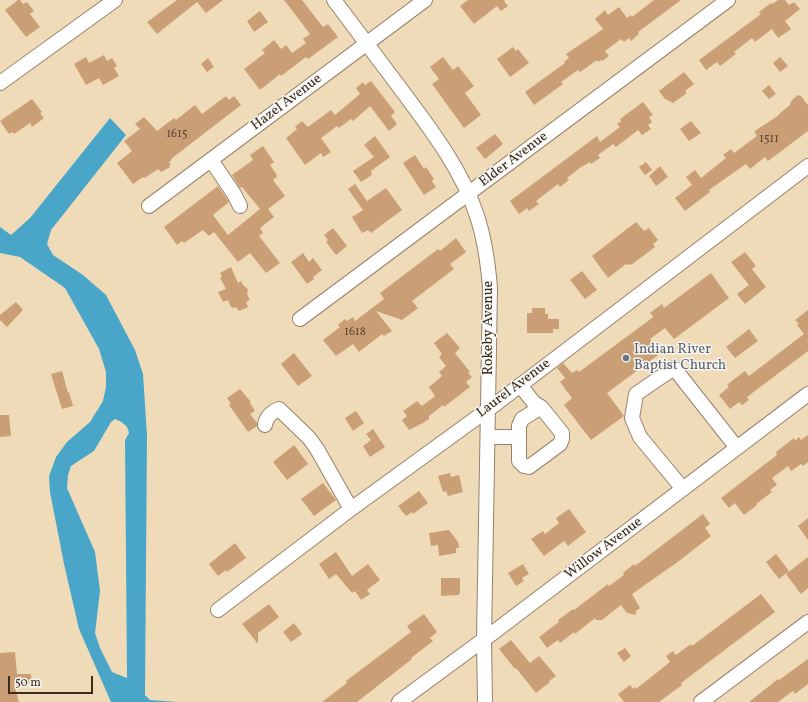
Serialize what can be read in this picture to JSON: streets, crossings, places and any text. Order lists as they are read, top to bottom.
{
  "streets": {
    "street": [
      "Hazel Avenue",
      "Elder Avenue",
      "Rokeby Avenue",
      "Laurel Avenue",
      "Willow Avenue"
    ]
  },
  "crossings": [
    ["Hazel Avenue", "Rokeby Avenue"],
    ["Elder Avenue", "Rokeby Avenue"],
    ["Rokeby Avenue", "Laurel Avenue"],
    ["Rokeby Avenue", "Willow Avenue"]
  ],
  "places": ["Indian River Baptist Church"],
  "house_numbers": ["1615", "1511", "1618"],
  "scale_bar": "50 m"
}
